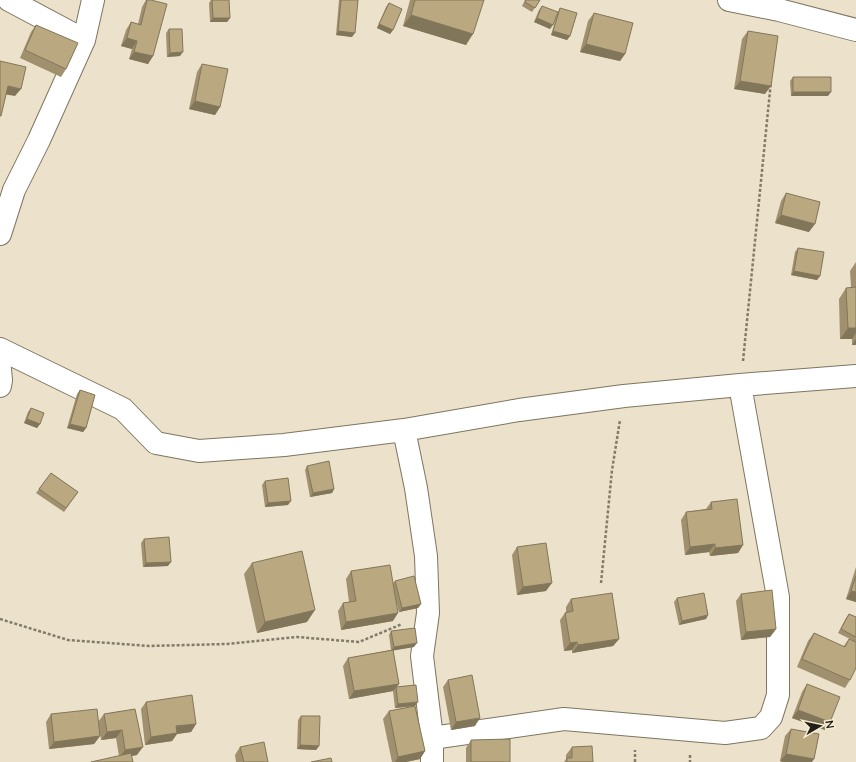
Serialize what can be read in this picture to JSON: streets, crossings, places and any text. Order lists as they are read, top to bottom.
{
  "north": "right"
}
